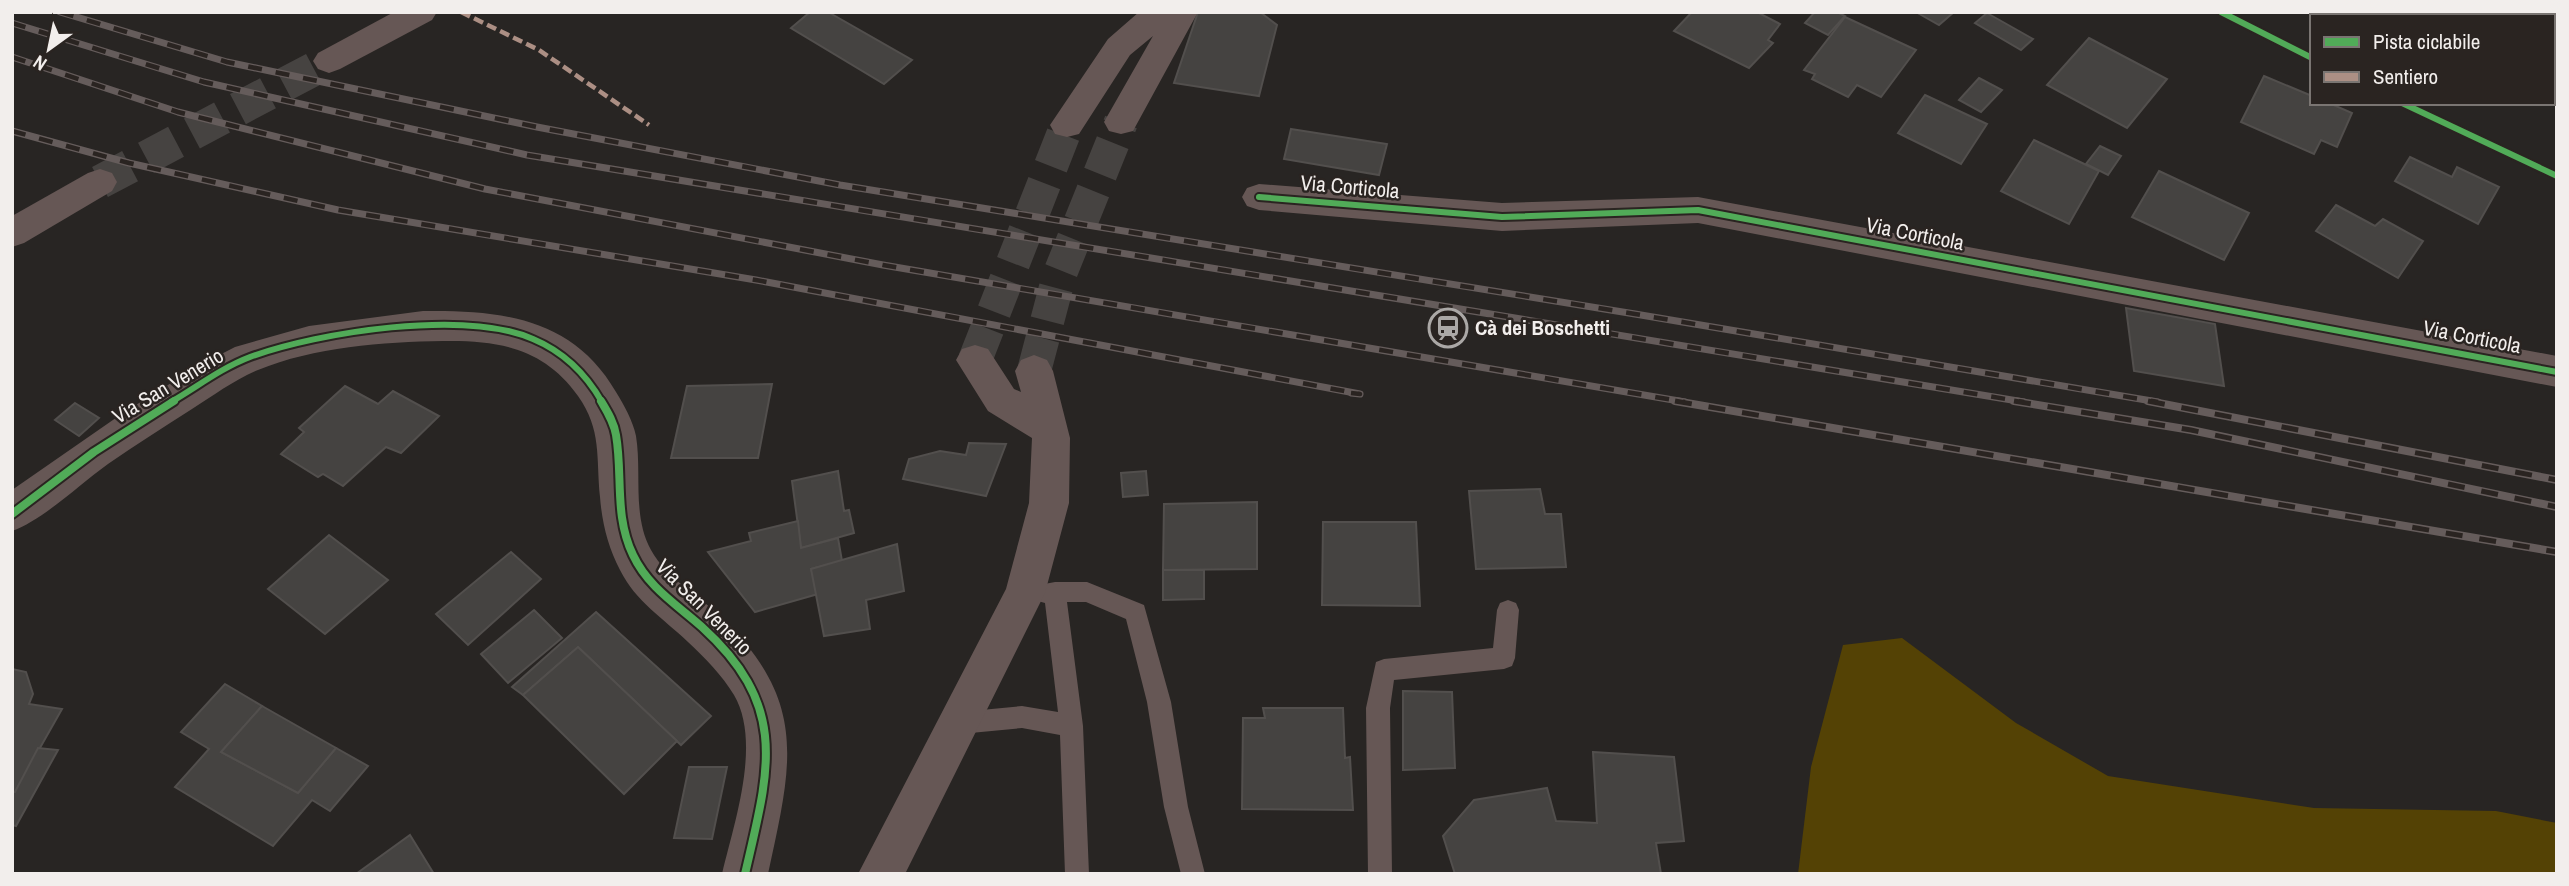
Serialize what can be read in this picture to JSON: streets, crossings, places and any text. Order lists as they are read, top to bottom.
{
  "streets": {
    "street": ["Via Corticola", "Via San Venerio"]
  },
  "places": {
    "station": ["Cà dei Boschetti"]
  },
  "legend": ["Pista ciclabile", "Sentiero"],
  "north": "bottom left"
}
